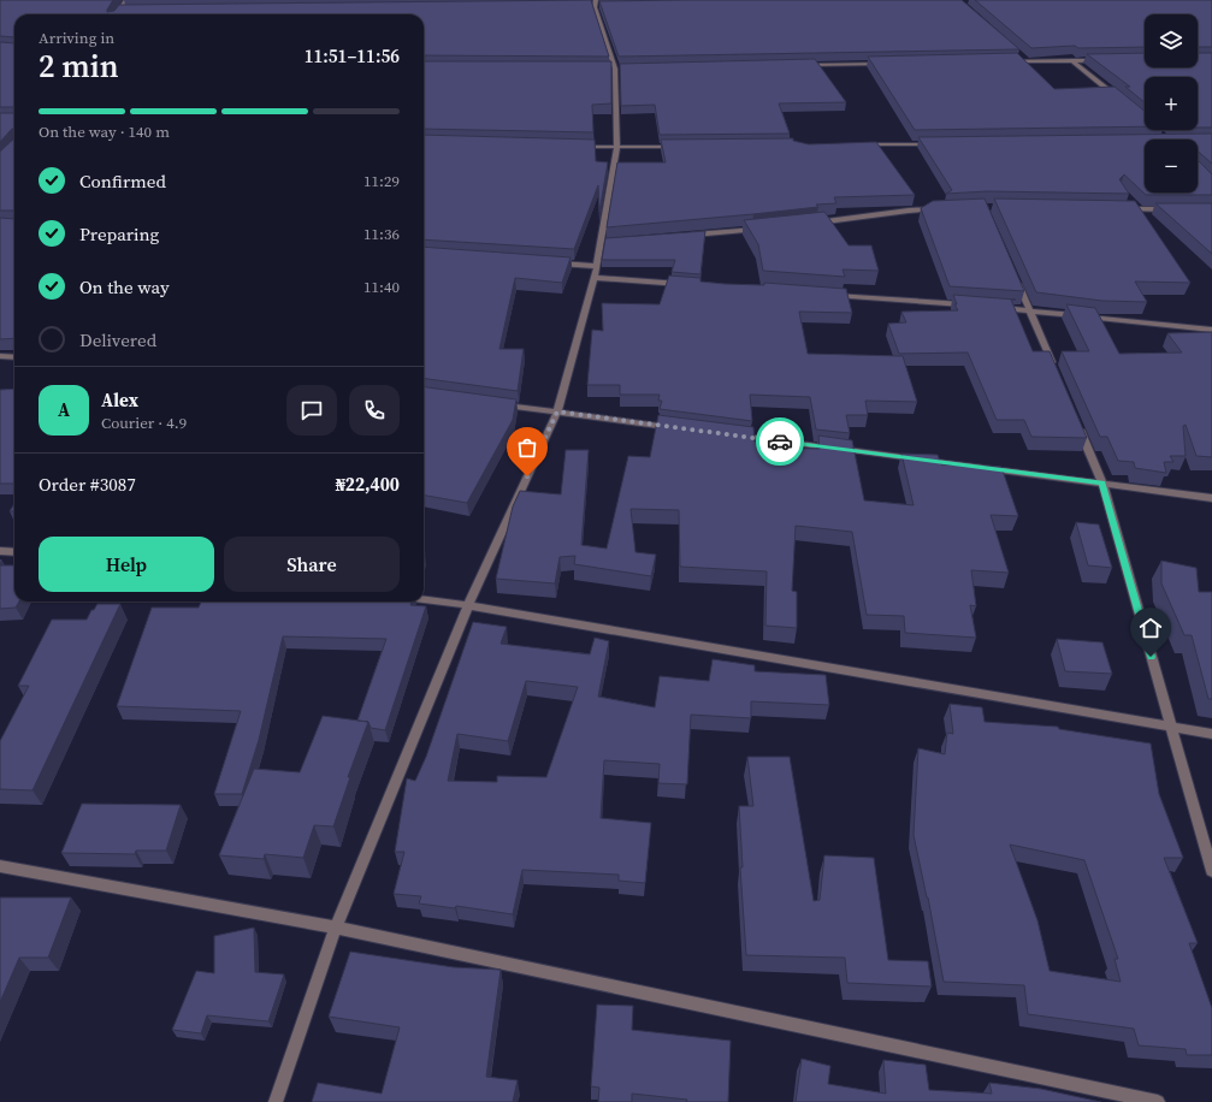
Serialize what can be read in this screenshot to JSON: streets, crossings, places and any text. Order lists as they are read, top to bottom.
{
  "page": {
    "map_buttons": ["+", "−"],
    "heading": ["2 min", "Arriving in", "11:51–11:56"],
    "panel": [
      "Alex",
      "Courier · 4.9",
      "Order #3087",
      "₦22,400"
    ],
    "bar": "On the way · 140 m",
    "list": [
      ["Confirmed", "11:29"],
      ["Preparing", "11:36"],
      ["On the way", "11:40"],
      "Delivered"
    ],
    "round": "A",
    "buttons": ["Help", "Share"]
  }
}
